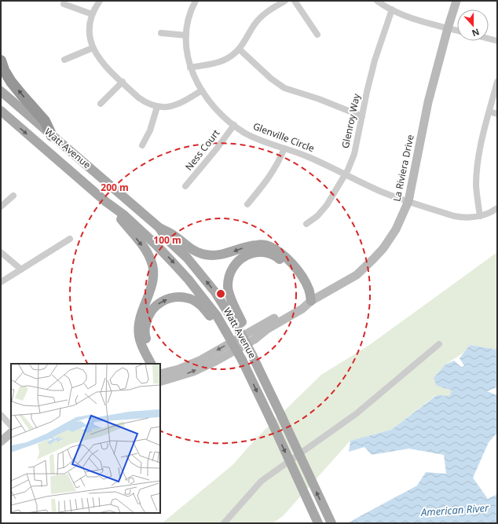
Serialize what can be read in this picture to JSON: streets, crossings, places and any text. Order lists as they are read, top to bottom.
{
  "streets": {
    "main road": ["Watt Avenue"],
    "street": [
      "Glenroy Way",
      "Glenville Circle",
      "Ness Court",
      "La Riviera Drive"
    ]
  },
  "crossings": [
    ["Glenroy Way", "Glenville Circle"],
    ["Glenville Circle", "Ness Court"],
    ["Glenville Circle", "La Riviera Drive"]
  ],
  "water": ["American River"],
  "north": "bottom",
  "rings": ["200 m", "100 m"]
}
